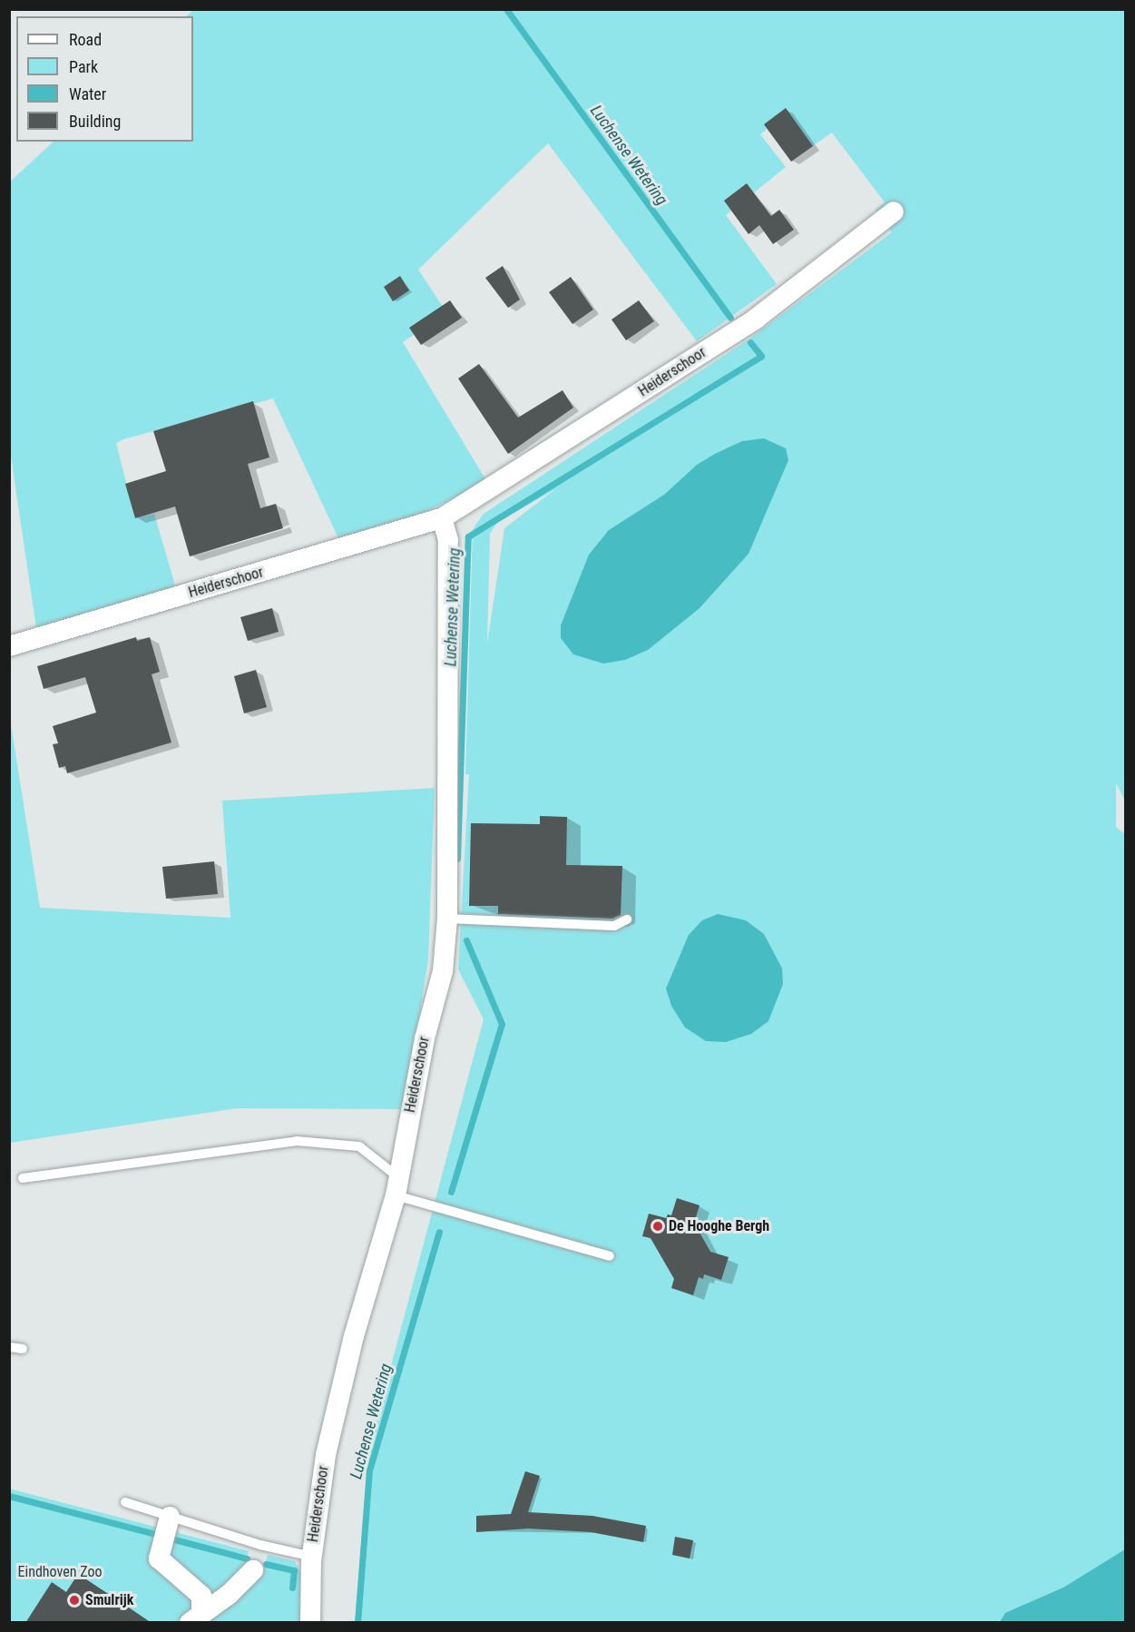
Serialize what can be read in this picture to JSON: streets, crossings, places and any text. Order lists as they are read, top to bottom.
{
  "streets": {
    "street": ["Heiderschoor"]
  },
  "water": ["Luchense Wetering"],
  "parks": ["Eindhoven Zoo"],
  "places": ["De Hooghe Bergh", "Smulrijk"],
  "legend": [
    "Road",
    "Park",
    "Water",
    "Building"
  ]
}
